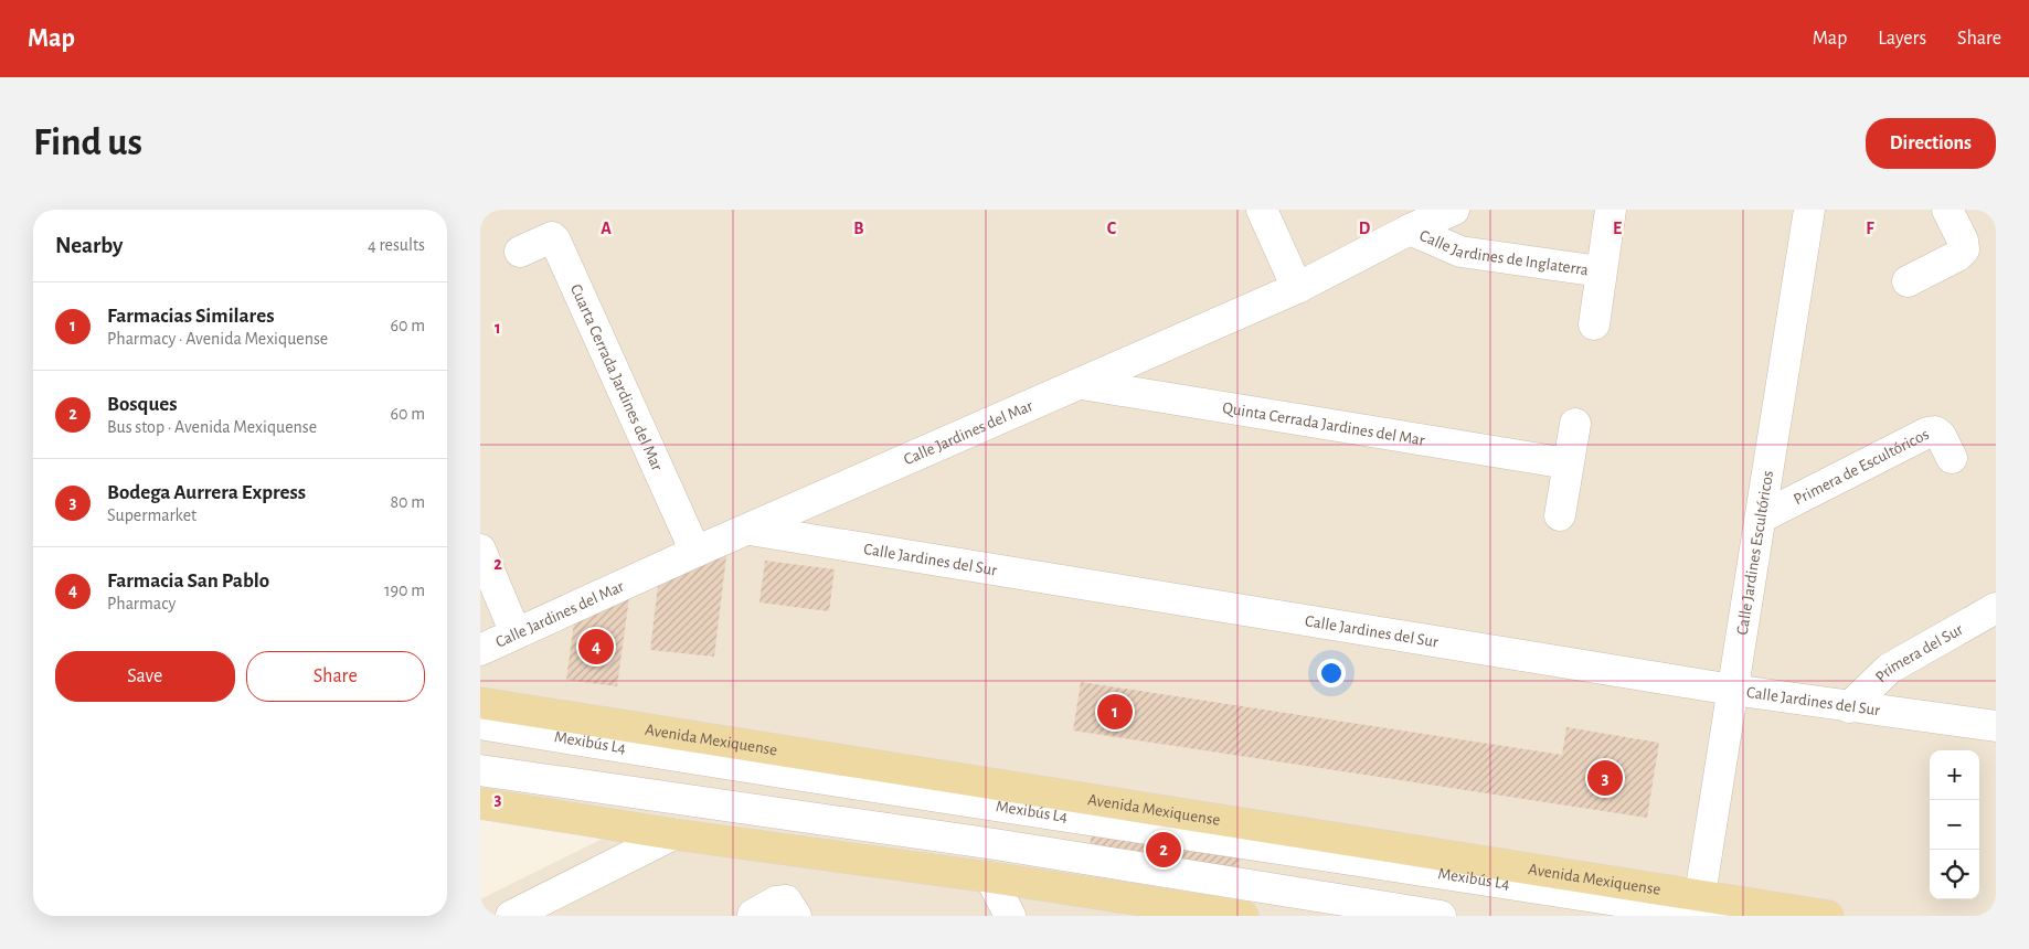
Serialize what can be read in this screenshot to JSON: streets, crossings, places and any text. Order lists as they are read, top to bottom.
{
  "streets": {
    "main road": ["Avenida Mexiquense"],
    "street": [
      "Calle Jardines de Inglaterra",
      "Cuarta Cerrada Jardines del Mar",
      "Quinta Cerrada Jardines del Mar",
      "Calle Jardines del Mar",
      "Primera de Escultóricos",
      "Calle Jardines Escultóricos",
      "Calle Jardines del Sur",
      "Primera del Sur",
      "Mexibús L4"
    ]
  },
  "crossings": [
    ["Calle Jardines de Inglaterra", "Calle Jardines del Mar"],
    ["Cuarta Cerrada Jardines del Mar", "Calle Jardines del Mar"],
    ["Quinta Cerrada Jardines del Mar", "Calle Jardines del Mar"],
    ["Calle Jardines del Mar", "Calle Jardines del Sur"],
    ["Primera de Escultóricos", "Calle Jardines Escultóricos"],
    ["Calle Jardines Escultóricos", "Calle Jardines del Sur"],
    ["Calle Jardines Escultóricos", "Avenida Mexiquense"],
    ["Calle Jardines Escultóricos", "Mexibús L4"],
    ["Calle Jardines del Sur", "Primera del Sur"],
    ["Avenida Mexiquense", "Mexibús L4"]
  ],
  "page": {
    "header": "Map",
    "nav": ["Map", "Layers", "Share"],
    "buttons": [
      "Directions",
      ["Save", "Share"]
    ],
    "title": "Find us",
    "heading": ["Nearby", "4 results"],
    "list": [
      {
        "mark": "1",
        "name": "Farmacias Similares",
        "note": "Pharmacy · Avenida Mexiquense",
        "value": "60 m"
      },
      {
        "mark": "2",
        "name": "Bosques",
        "note": "Bus stop · Avenida Mexiquense",
        "value": "60 m"
      },
      {
        "mark": "3",
        "name": "Bodega Aurrera Express",
        "note": "Supermarket",
        "value": "80 m"
      },
      {
        "mark": "4",
        "name": "Farmacia San Pablo",
        "note": "Pharmacy",
        "value": "190 m"
      }
    ],
    "pins": [
      "4",
      "1",
      "3",
      "2"
    ],
    "map_buttons": ["+", "−"]
  },
  "grid": {
    "columns": [
      "A",
      "B",
      "C",
      "D",
      "E",
      "F"
    ],
    "rows": ["1", "2", "3"]
  }
}
